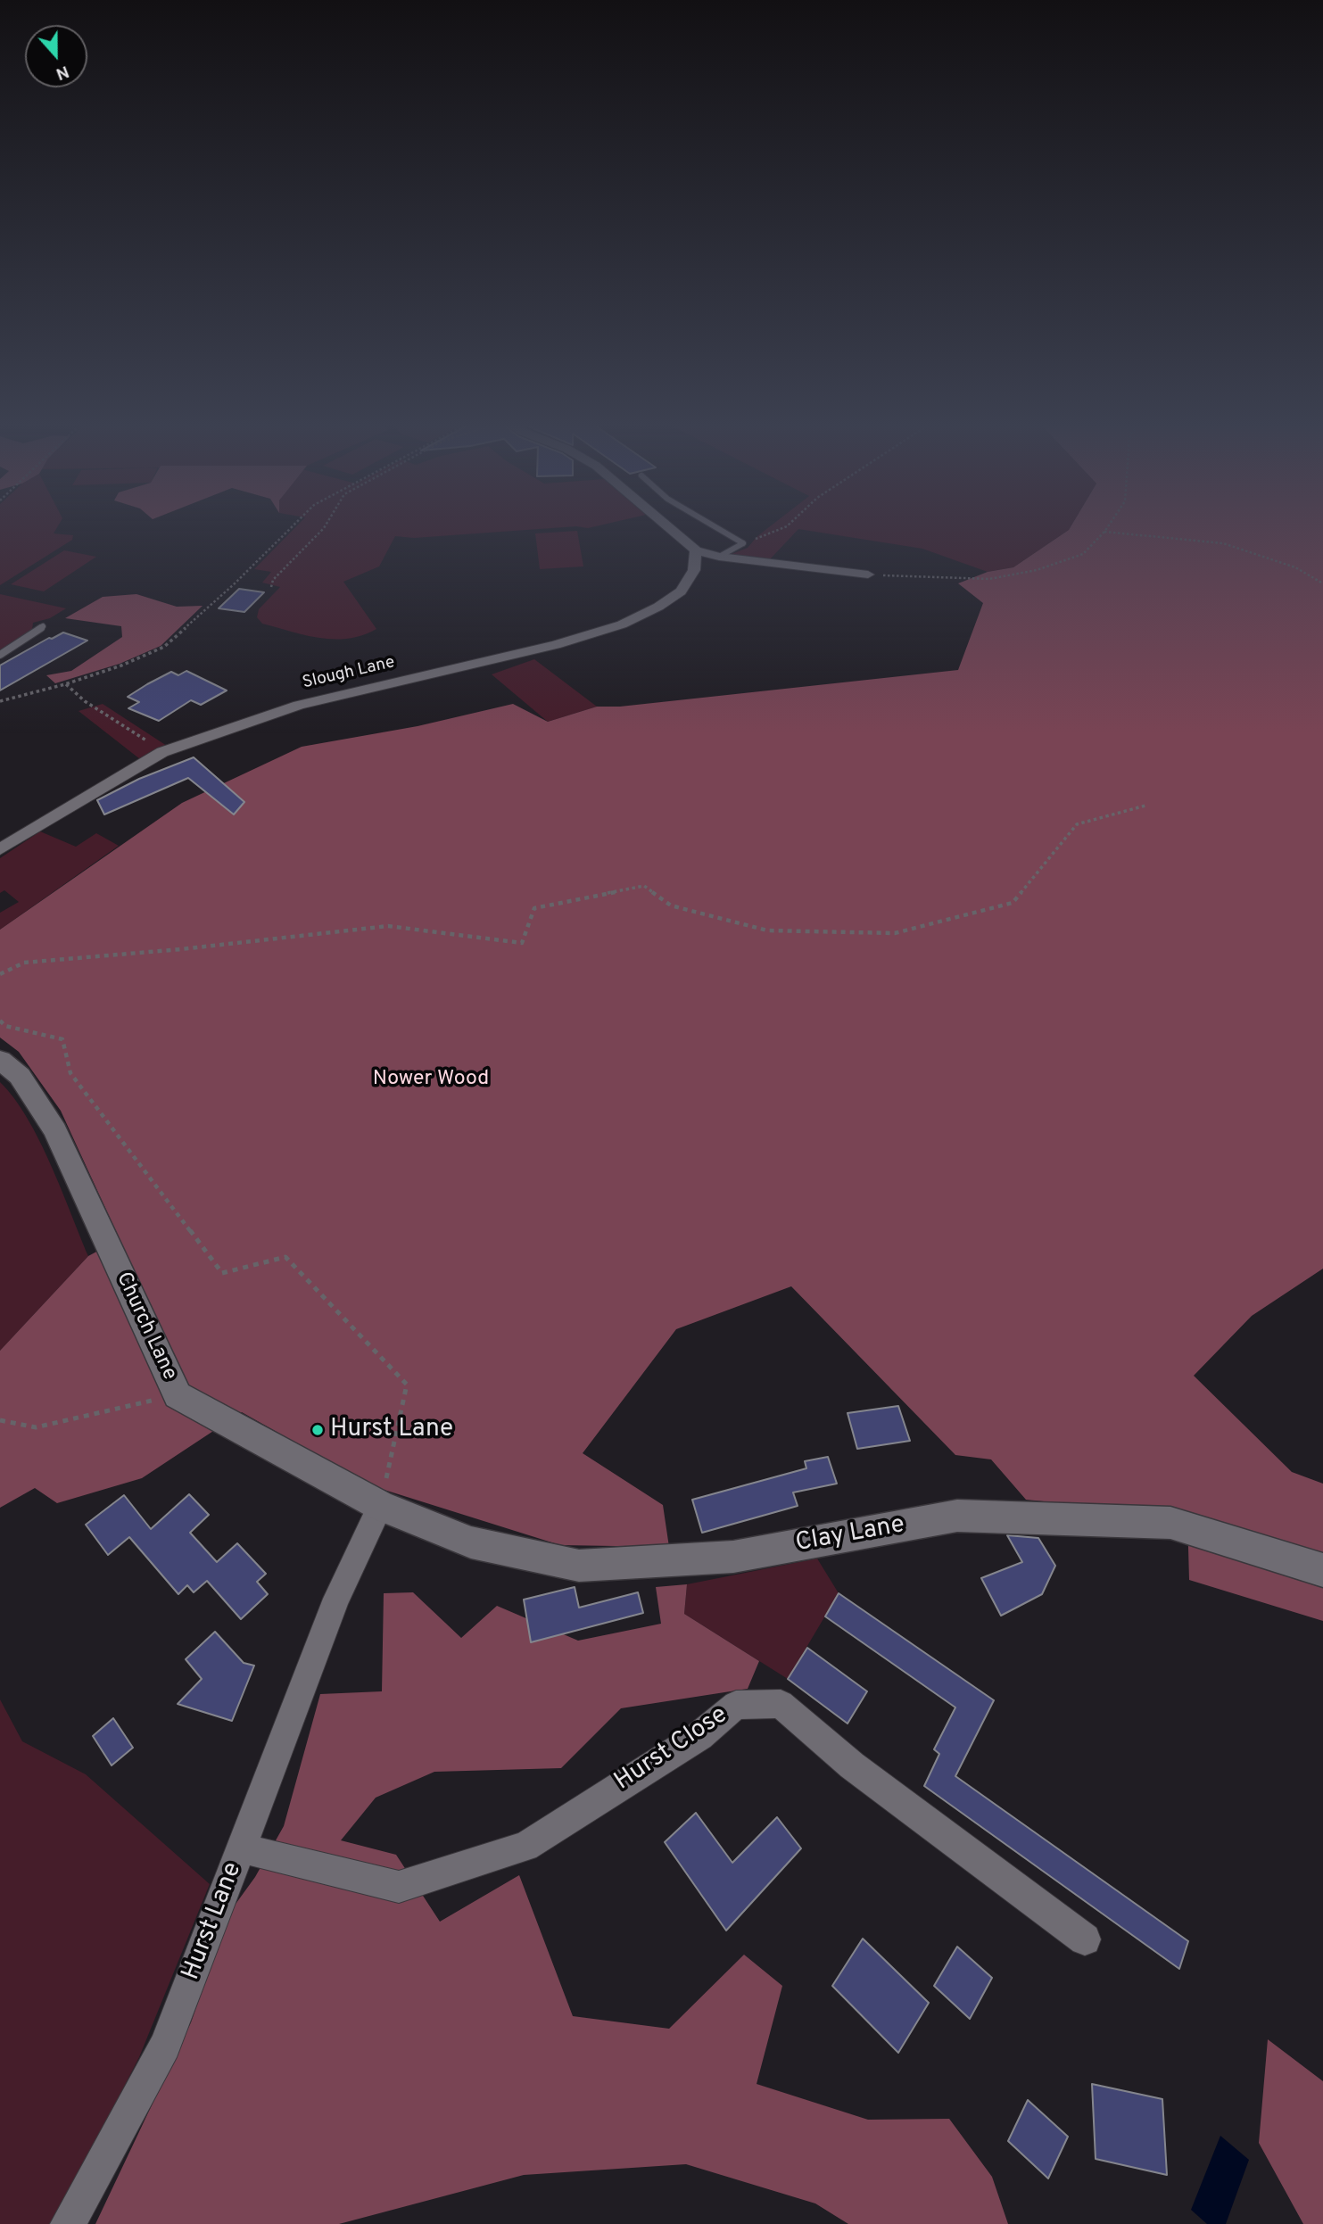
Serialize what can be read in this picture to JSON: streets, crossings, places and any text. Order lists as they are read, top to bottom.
{
  "streets": {
    "street": [
      "Slough Lane",
      "Church Lane",
      "Clay Lane",
      "Hurst Close",
      "Hurst Lane"
    ]
  },
  "crossings": [
    ["Church Lane", "Clay Lane"],
    ["Church Lane", "Hurst Lane"],
    ["Clay Lane", "Hurst Lane"],
    ["Hurst Close", "Hurst Lane"]
  ],
  "parks": ["Nower Wood"],
  "places": ["Hurst Lane"],
  "north": "bottom"
}
